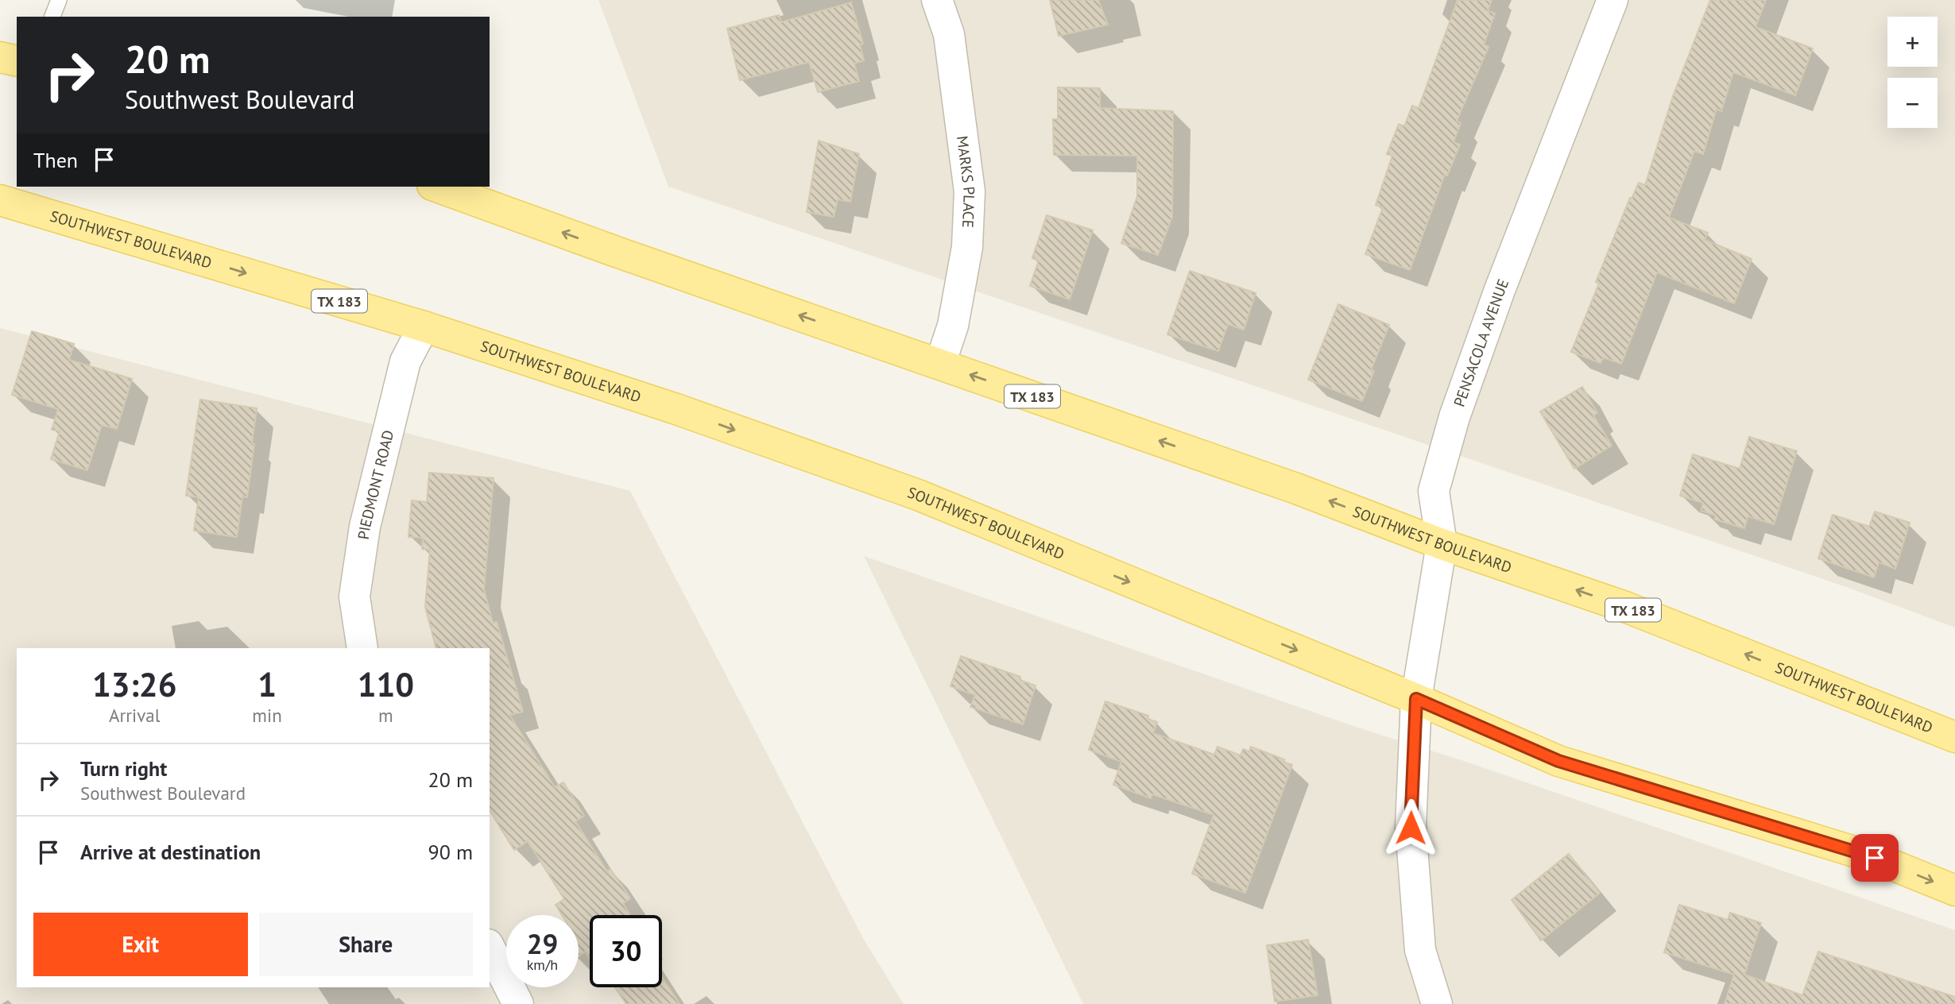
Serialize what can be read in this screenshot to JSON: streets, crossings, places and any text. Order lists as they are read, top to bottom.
{
  "streets": {
    "main road": ["SOUTHWEST BOULEVARD", "TX 183"],
    "street": ["MARKS PLACE", "PENSACOLA AVENUE", "PIEDMONT ROAD"]
  },
  "crossings": [
    ["MARKS PLACE", "SOUTHWEST BOULEVARD"],
    ["SOUTHWEST BOULEVARD", "PENSACOLA AVENUE"],
    ["SOUTHWEST BOULEVARD", "PIEDMONT ROAD"]
  ],
  "page": {
    "map_buttons": ["+", "−"],
    "turn": ["20 m", "Southwest Boulevard"],
    "then": "Then",
    "eta": [
      "13:26",
      "Arrival",
      "1",
      "min",
      "110",
      "m"
    ],
    "list": [
      {
        "name": "Turn right",
        "note": "Southwest Boulevard",
        "value": "20 m"
      },
      {
        "name": "Arrive at destination",
        "value": "90 m"
      }
    ],
    "buttons": ["Exit", "Share"],
    "speed": "29 km/h",
    "limit": "30"
  }
}
